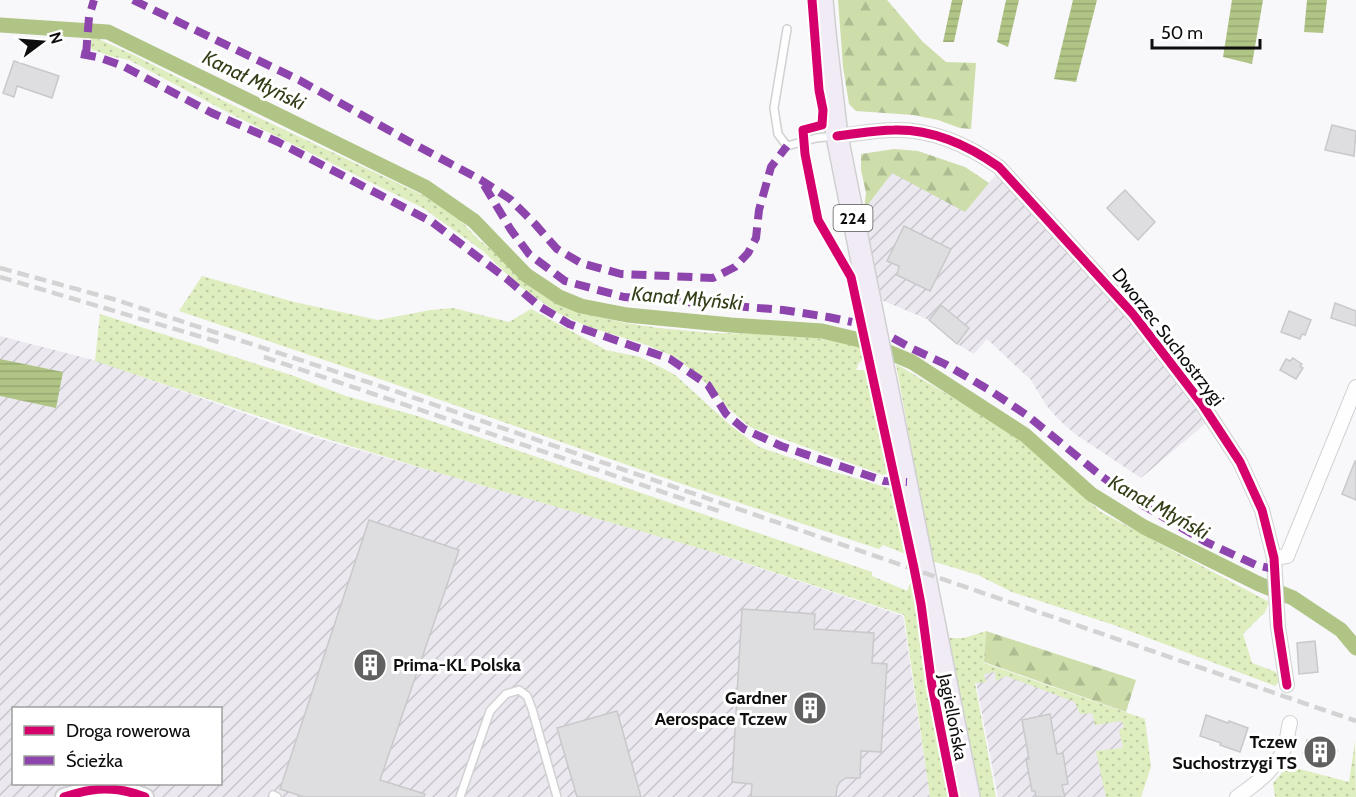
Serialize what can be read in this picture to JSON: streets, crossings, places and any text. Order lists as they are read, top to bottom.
{
  "streets": {
    "main road": ["224", "Jagiellońska"],
    "street": ["Dworzec Suchostrzygi"]
  },
  "crossings": [
    ["Dworzec Suchostrzygi", "Jagiellońska"]
  ],
  "water": ["Kanał Młyński"],
  "places": {
    "building": ["Prima-KL Polska", "Gardner Aerospace Tczew", "Tczew Suchostrzygi TS"]
  },
  "legend": ["Droga rowerowa", "Ścieżka"],
  "scale_bar": "50 m",
  "north": "right"
}
